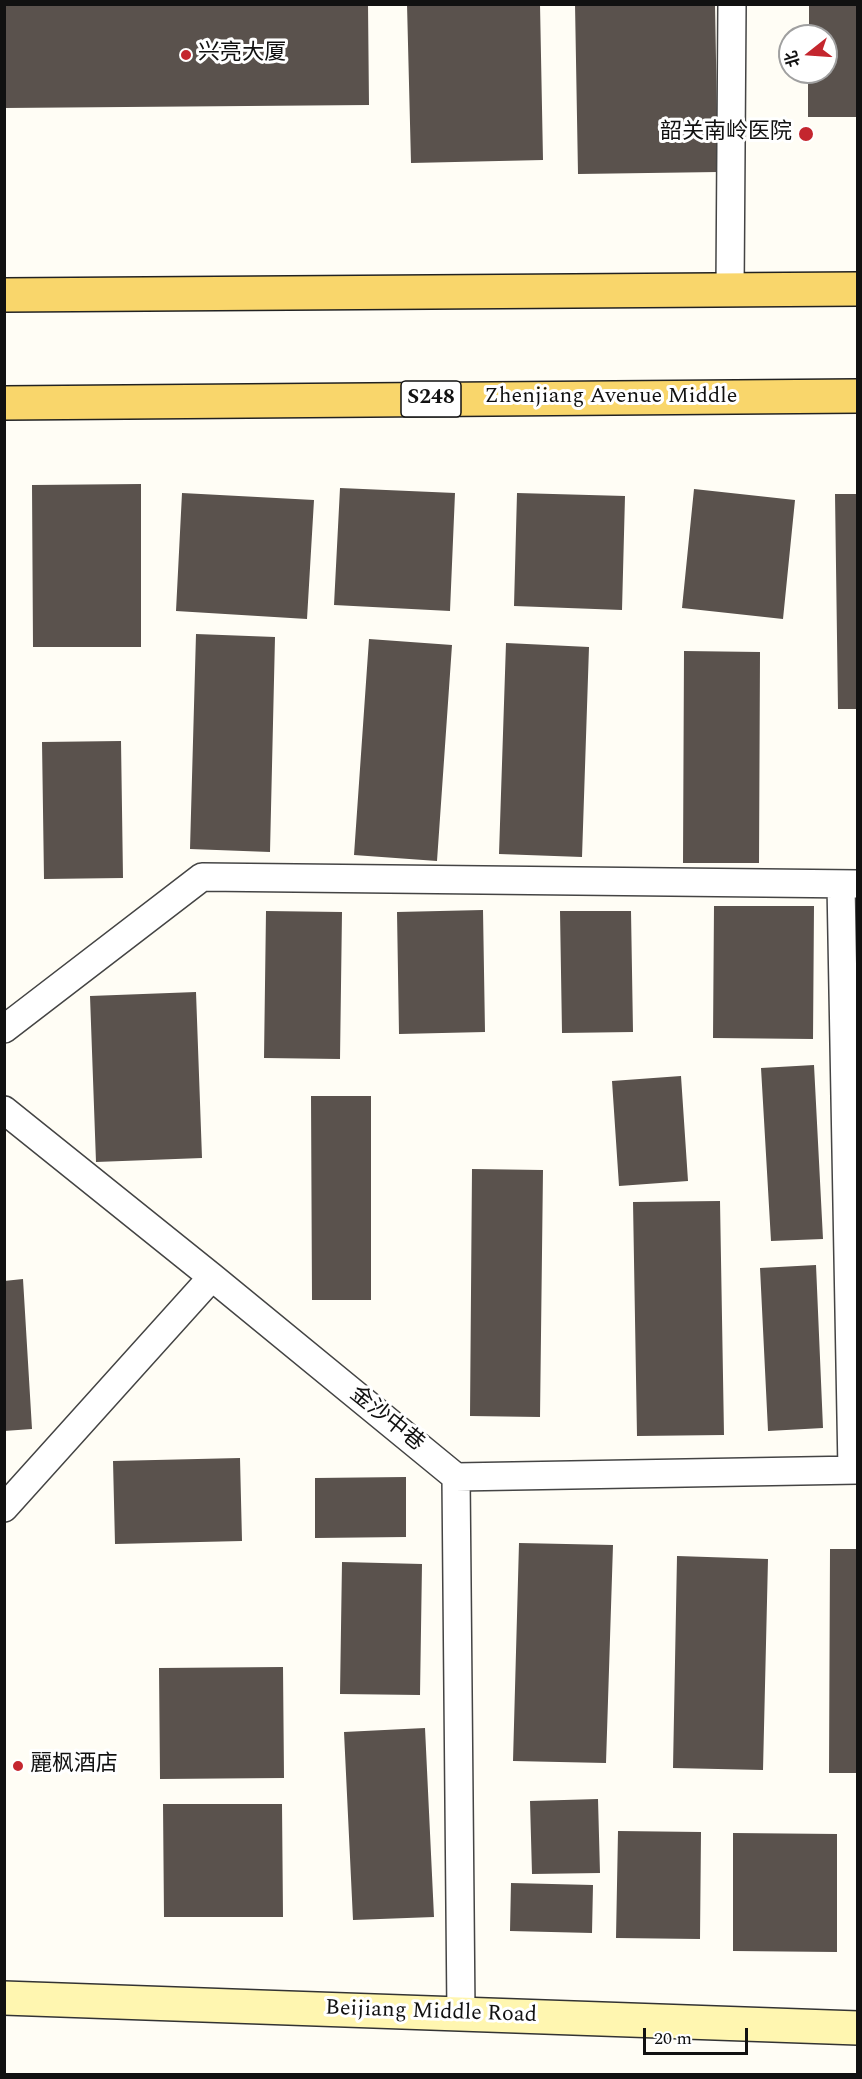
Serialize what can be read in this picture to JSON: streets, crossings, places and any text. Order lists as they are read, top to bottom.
{
  "streets": {
    "main road": ["Zhenjiang Avenue Middle", "S248"],
    "street": ["金沙中巷", "Beijiang Middle Road"]
  },
  "places": ["兴亮大厦", "韶关南岭医院", "麗枫酒店"],
  "scale_bar": "20 m",
  "north": "left"
}
